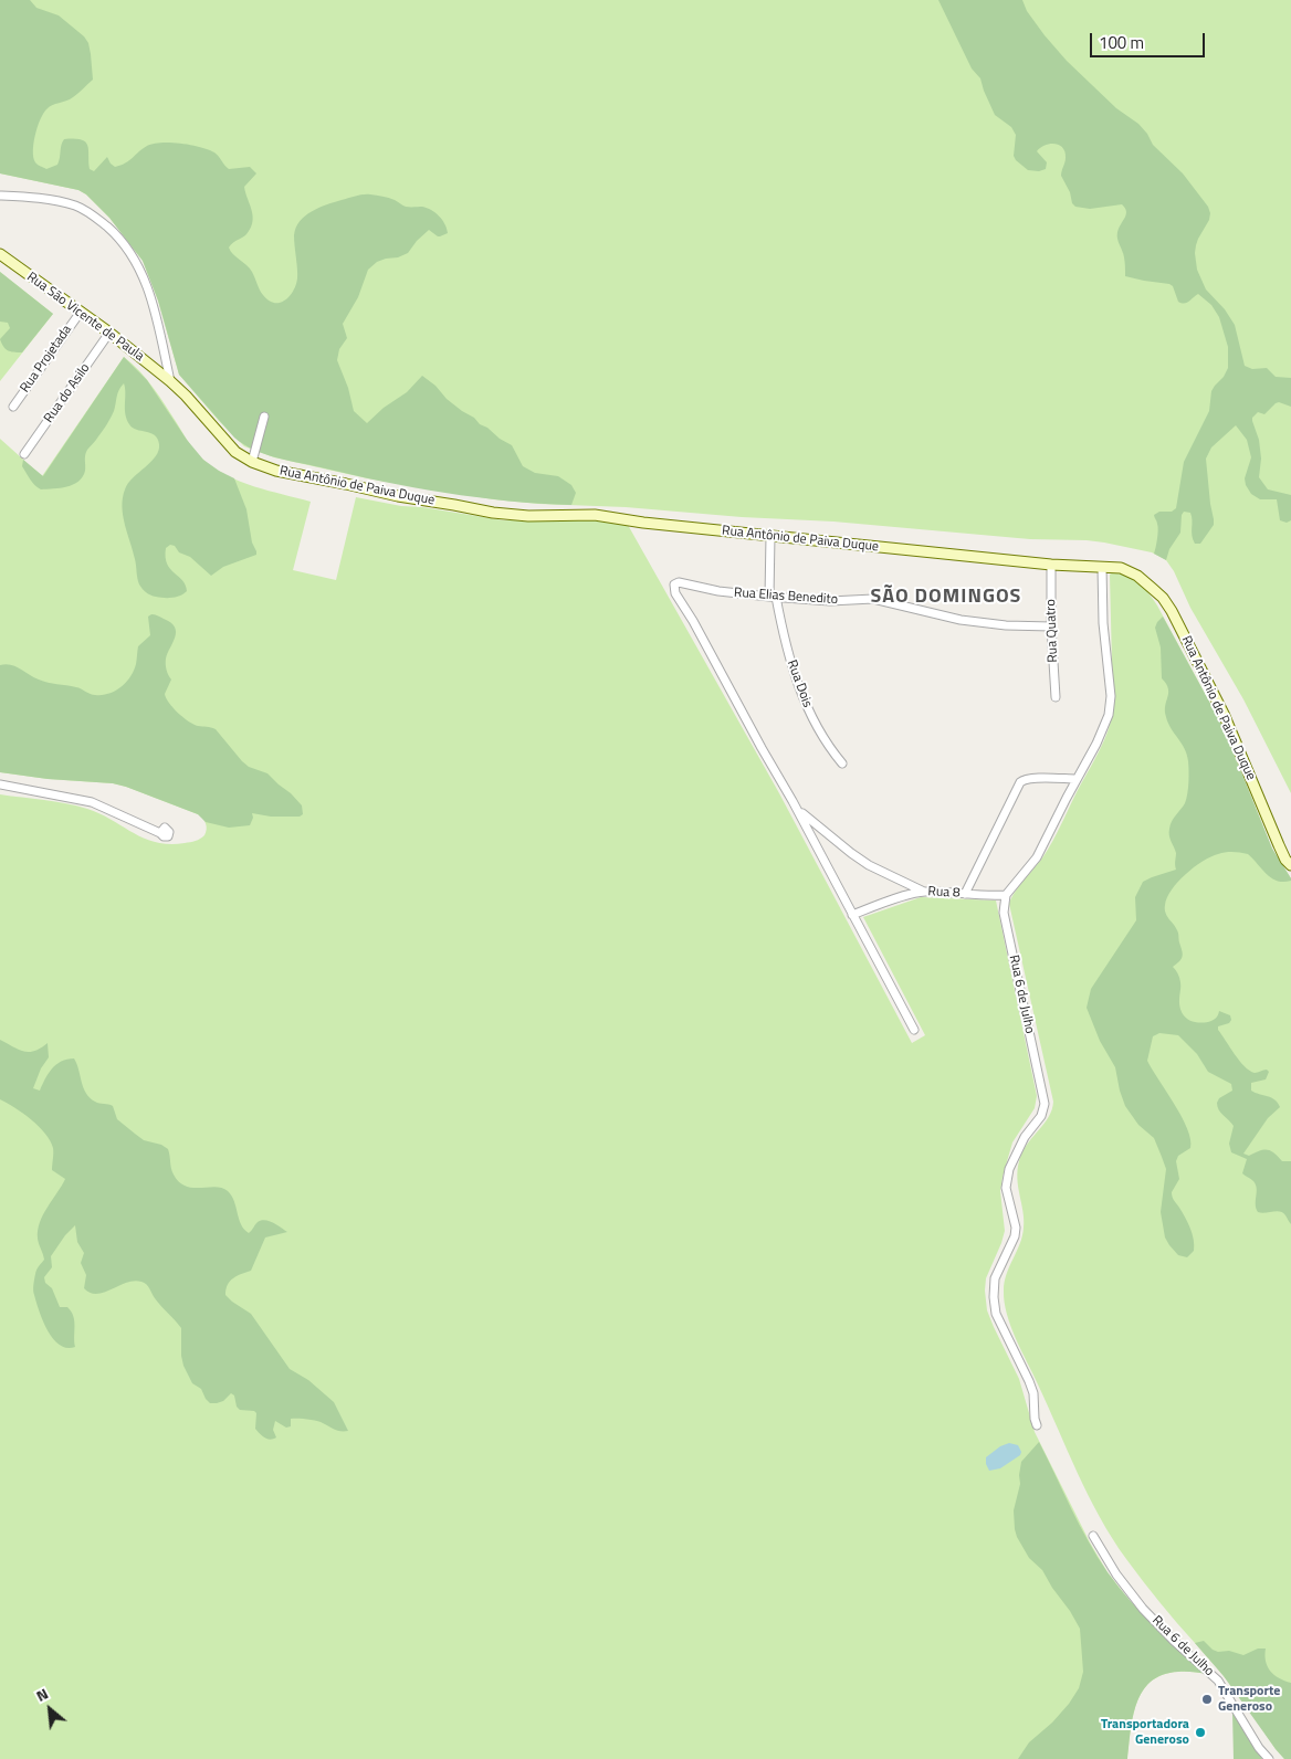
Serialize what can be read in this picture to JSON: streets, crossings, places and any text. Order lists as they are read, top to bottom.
{
  "streets": {
    "street": [
      "Rua São Vicente de Paula",
      "Rua Projetada",
      "Rua do Asilo",
      "Rua Antônio de Paiva Duque",
      "Rua Elias Benedito",
      "Rua Quatro",
      "Rua Dois",
      "Rua 8",
      "Rua 6 de Julho"
    ]
  },
  "crossings": [
    ["Rua São Vicente de Paula", "Rua Projetada"],
    ["Rua São Vicente de Paula", "Rua do Asilo"],
    ["Rua São Vicente de Paula", "Rua Antônio de Paiva Duque"],
    ["Rua Antônio de Paiva Duque", "Rua Quatro"],
    ["Rua Antônio de Paiva Duque", "Rua Dois"],
    ["Rua Elias Benedito", "Rua Quatro"],
    ["Rua Elias Benedito", "Rua Dois"],
    ["Rua 8", "Rua 6 de Julho"]
  ],
  "districts": ["SÃO DOMINGOS"],
  "places": ["Transporte Generoso", "Transportadora Generoso"],
  "scale_bar": "100 m",
  "north": "top left"
}
